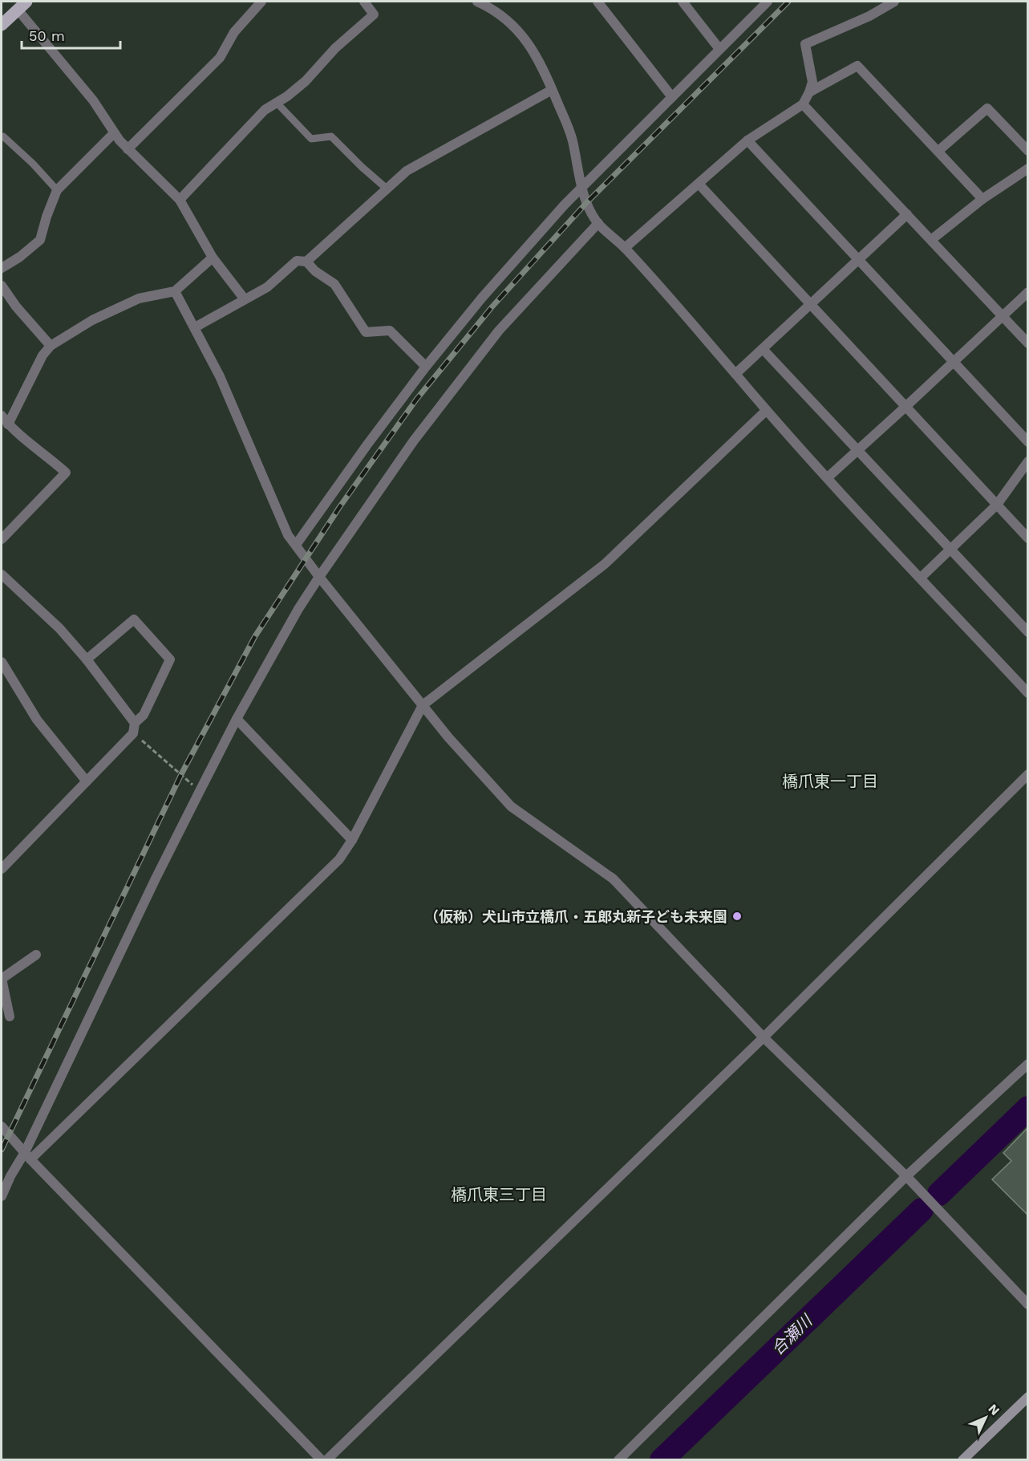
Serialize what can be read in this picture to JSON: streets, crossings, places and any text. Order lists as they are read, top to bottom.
{
  "districts": ["橋爪東一丁目", "橋爪東三丁目"],
  "water": ["合瀬川"],
  "places": ["（仮称）犬山市立橋爪・五郎丸新子ども未来園"],
  "scale_bar": "50 m",
  "north": "top right"
}
